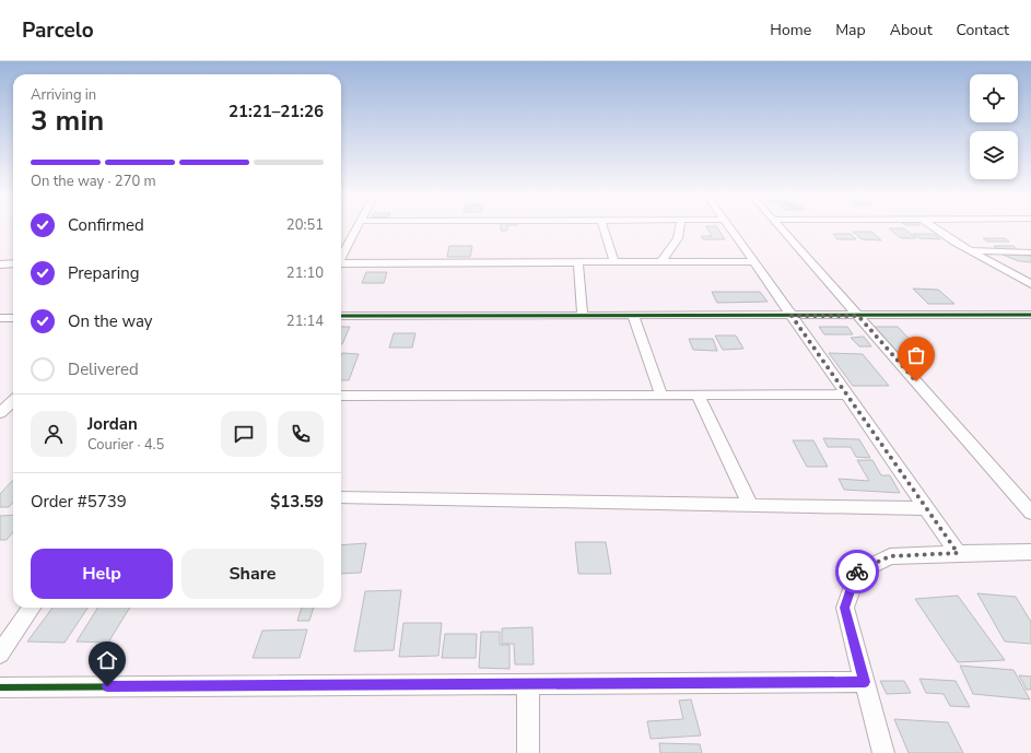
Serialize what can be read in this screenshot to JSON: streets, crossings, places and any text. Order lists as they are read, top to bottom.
{
  "page": {
    "header": "Parcelo",
    "nav": [
      "Home",
      "Map",
      "About",
      "Contact"
    ],
    "heading": ["3 min", "Arriving in", "21:21–21:26"],
    "panel": [
      "Jordan",
      "Courier · 4.5",
      "Order #5739",
      "$13.59"
    ],
    "bar": "On the way · 270 m",
    "list": [
      ["Confirmed", "20:51"],
      ["Preparing", "21:10"],
      ["On the way", "21:14"],
      "Delivered"
    ],
    "buttons": ["Help", "Share"]
  }
}
